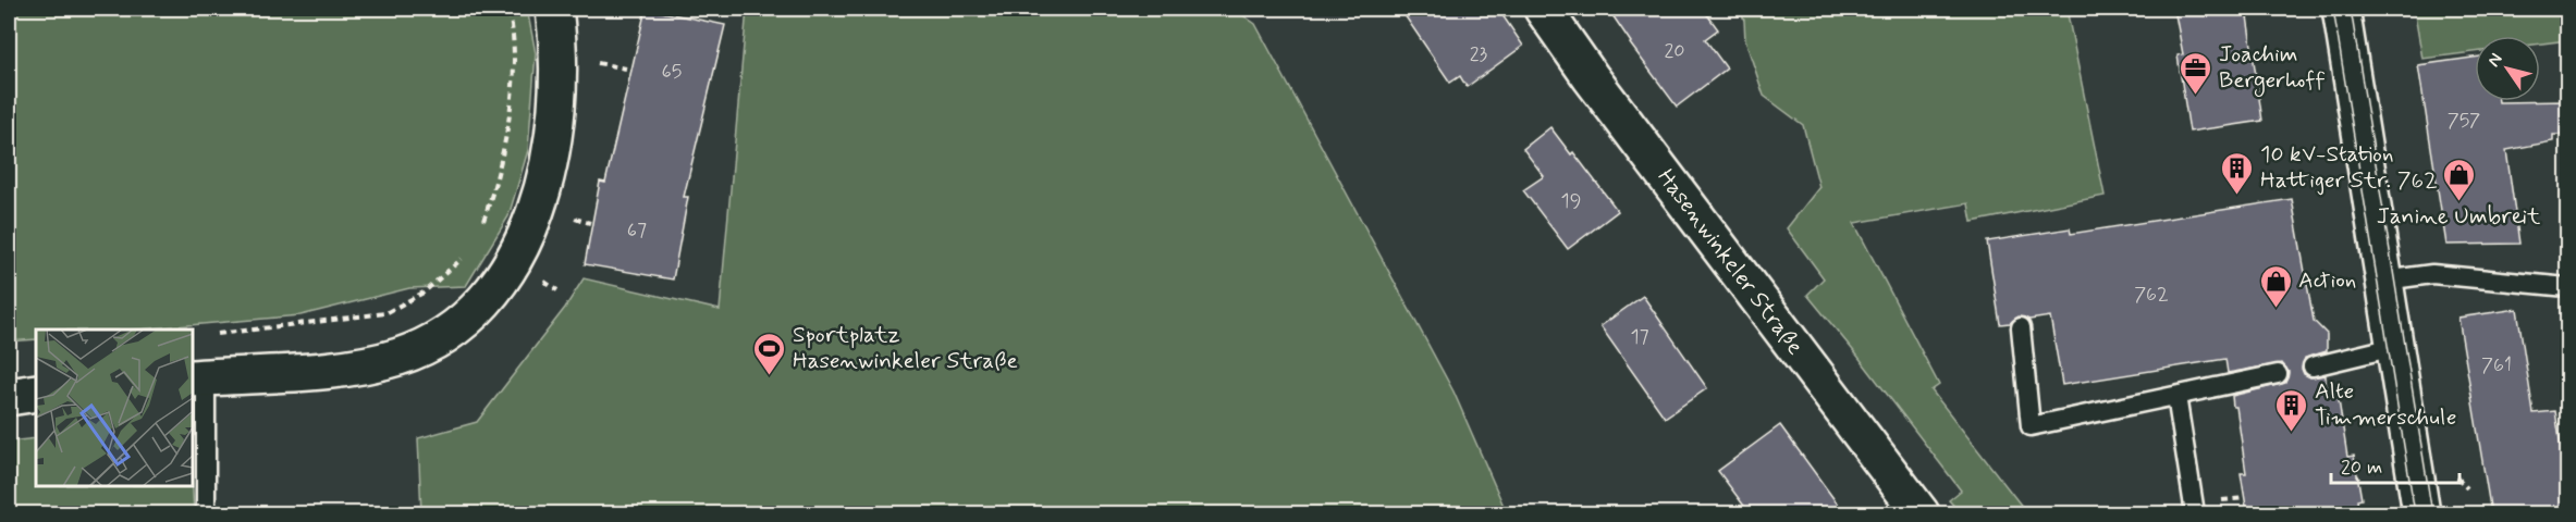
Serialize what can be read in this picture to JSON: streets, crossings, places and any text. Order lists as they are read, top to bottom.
{
  "streets": {
    "street": ["Hasenwinkeler Straße"]
  },
  "places": {
    "office": ["Joachim Bergerhoff"],
    "building": ["10 kV-Station Hattiger Str. 762", "Alte Timmerschule"],
    "shop": ["Janine Umbreit", "Action"],
    "sports": ["Sportplatz Hasenwinkeler Straße"]
  },
  "house_numbers": [
    "20",
    "23",
    "65",
    "757",
    "19",
    "67",
    "762",
    "17",
    "761"
  ],
  "scale_bar": "20 m",
  "north": "top left"
}
